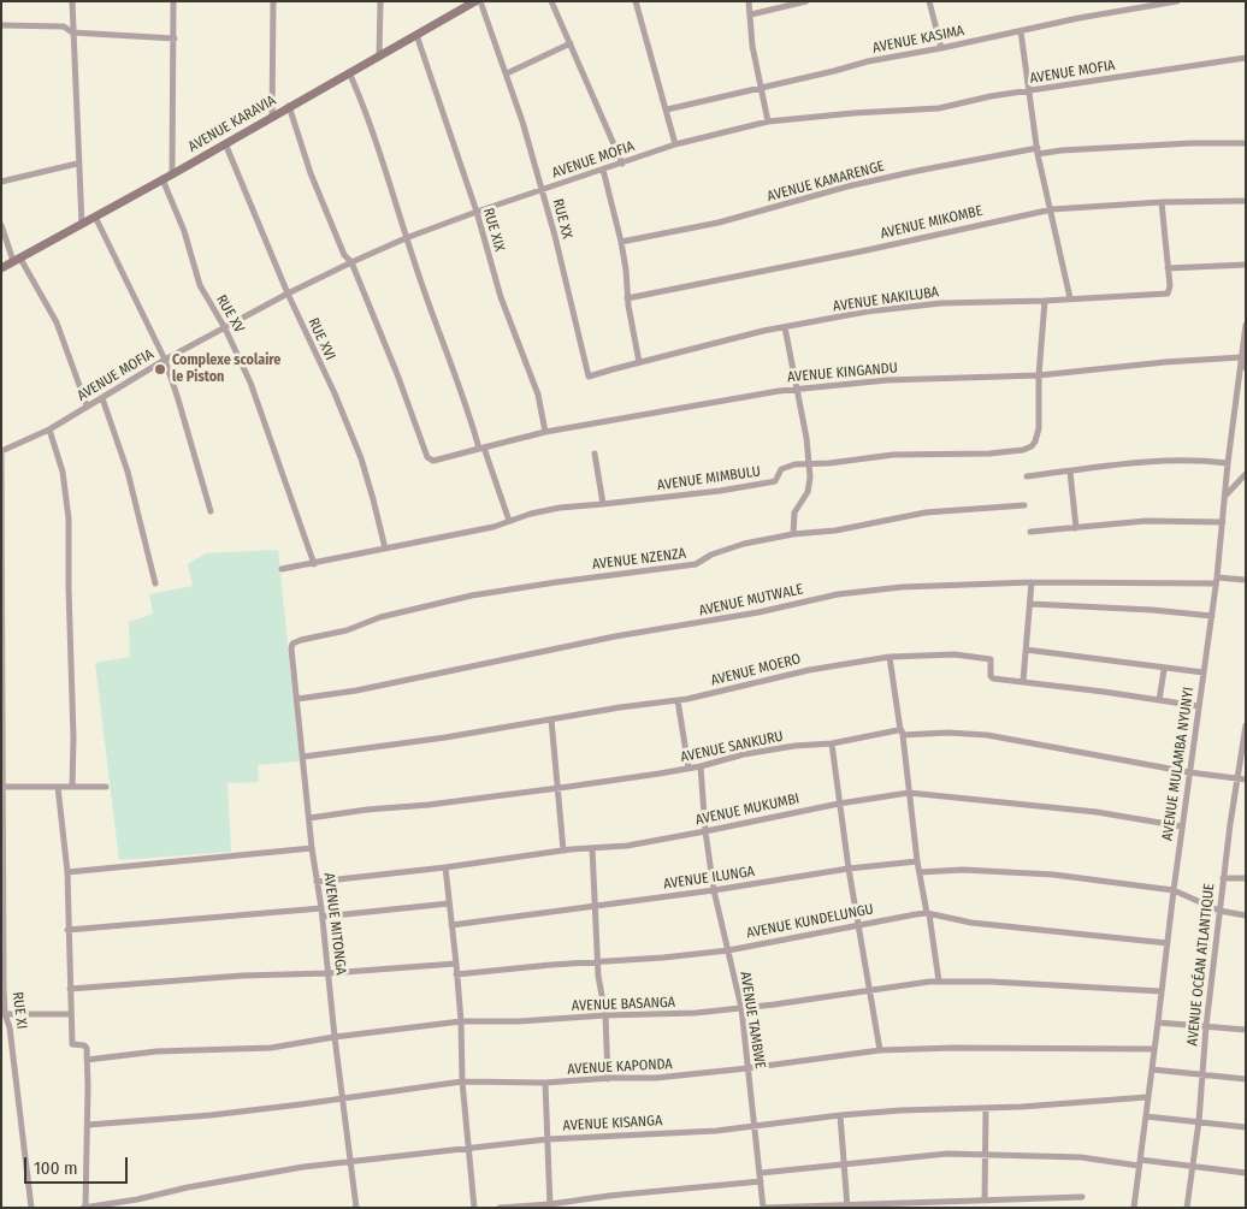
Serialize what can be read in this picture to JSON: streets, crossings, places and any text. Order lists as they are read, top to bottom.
{
  "streets": {
    "street": [
      "AVENUE KASIMA",
      "AVENUE MOFIA",
      "AVENUE KARAVIA",
      "AVENUE KAMARENGE",
      "RUE XX",
      "AVENUE MIKOMBE",
      "RUE XIX",
      "AVENUE NAKILUBA",
      "RUE XV",
      "RUE XVI",
      "AVENUE KINGANDU",
      "AVENUE MIMBULU",
      "AVENUE NZENZA",
      "AVENUE MUTWALE",
      "AVENUE MOERO",
      "AVENUE SANKURU",
      "AVENUE MULAMBA NYUNYI",
      "AVENUE MUKUMBI",
      "AVENUE ILUNGA",
      "AVENUE KUNDELUNGU",
      "AVENUE MITONGA",
      "AVENUE OCÉAN ATLANTIQUE",
      "AVENUE BASANGA",
      "RUE XI",
      "AVENUE TAMBWE",
      "AVENUE KAPONDA",
      "AVENUE KISANGA"
    ]
  },
  "crossings": [
    ["AVENUE MOFIA", "RUE XX"],
    ["AVENUE MOFIA", "RUE XIX"],
    ["AVENUE MOFIA", "RUE XV"],
    ["AVENUE MOFIA", "RUE XVI"],
    ["AVENUE MOFIA", "AVENUE KINGANDU"],
    ["AVENUE MOFIA", "RUE XI"],
    ["AVENUE KARAVIA", "RUE XIX"],
    ["AVENUE KARAVIA", "RUE XV"],
    ["AVENUE KARAVIA", "RUE XVI"],
    ["RUE XX", "AVENUE NAKILUBA"],
    ["RUE XIX", "AVENUE KINGANDU"],
    ["AVENUE NAKILUBA", "AVENUE MIMBULU"],
    ["RUE XV", "AVENUE MIMBULU"],
    ["RUE XVI", "AVENUE MIMBULU"],
    ["AVENUE KINGANDU", "AVENUE MIMBULU"],
    ["AVENUE KINGANDU", "AVENUE MULAMBA NYUNYI"],
    ["AVENUE NZENZA", "AVENUE MITONGA"],
    ["AVENUE MUTWALE", "AVENUE MULAMBA NYUNYI"],
    ["AVENUE MUTWALE", "AVENUE MITONGA"],
    ["AVENUE MOERO", "AVENUE MULAMBA NYUNYI"],
    ["AVENUE MOERO", "AVENUE MITONGA"],
    ["AVENUE SANKURU", "AVENUE MULAMBA NYUNYI"],
    ["AVENUE SANKURU", "AVENUE MITONGA"],
    ["AVENUE SANKURU", "AVENUE OCÉAN ATLANTIQUE"],
    ["AVENUE SANKURU", "AVENUE TAMBWE"],
    ["AVENUE MULAMBA NYUNYI", "AVENUE MUKUMBI"],
    ["AVENUE MULAMBA NYUNYI", "AVENUE KUNDELUNGU"],
    ["AVENUE MULAMBA NYUNYI", "AVENUE BASANGA"],
    ["AVENUE MULAMBA NYUNYI", "AVENUE KAPONDA"],
    ["AVENUE MULAMBA NYUNYI", "AVENUE KISANGA"],
    ["AVENUE MUKUMBI", "AVENUE MITONGA"],
    ["AVENUE MUKUMBI", "AVENUE TAMBWE"],
    ["AVENUE ILUNGA", "AVENUE TAMBWE"],
    ["AVENUE KUNDELUNGU", "AVENUE TAMBWE"],
    ["AVENUE MITONGA", "AVENUE BASANGA"],
    ["AVENUE MITONGA", "AVENUE KAPONDA"],
    ["AVENUE MITONGA", "AVENUE KISANGA"],
    ["AVENUE BASANGA", "AVENUE TAMBWE"],
    ["AVENUE TAMBWE", "AVENUE KAPONDA"],
    ["AVENUE TAMBWE", "AVENUE KISANGA"]
  ],
  "places": ["Complexe scolaire le Piston"],
  "scale_bar": "100 m"
}
